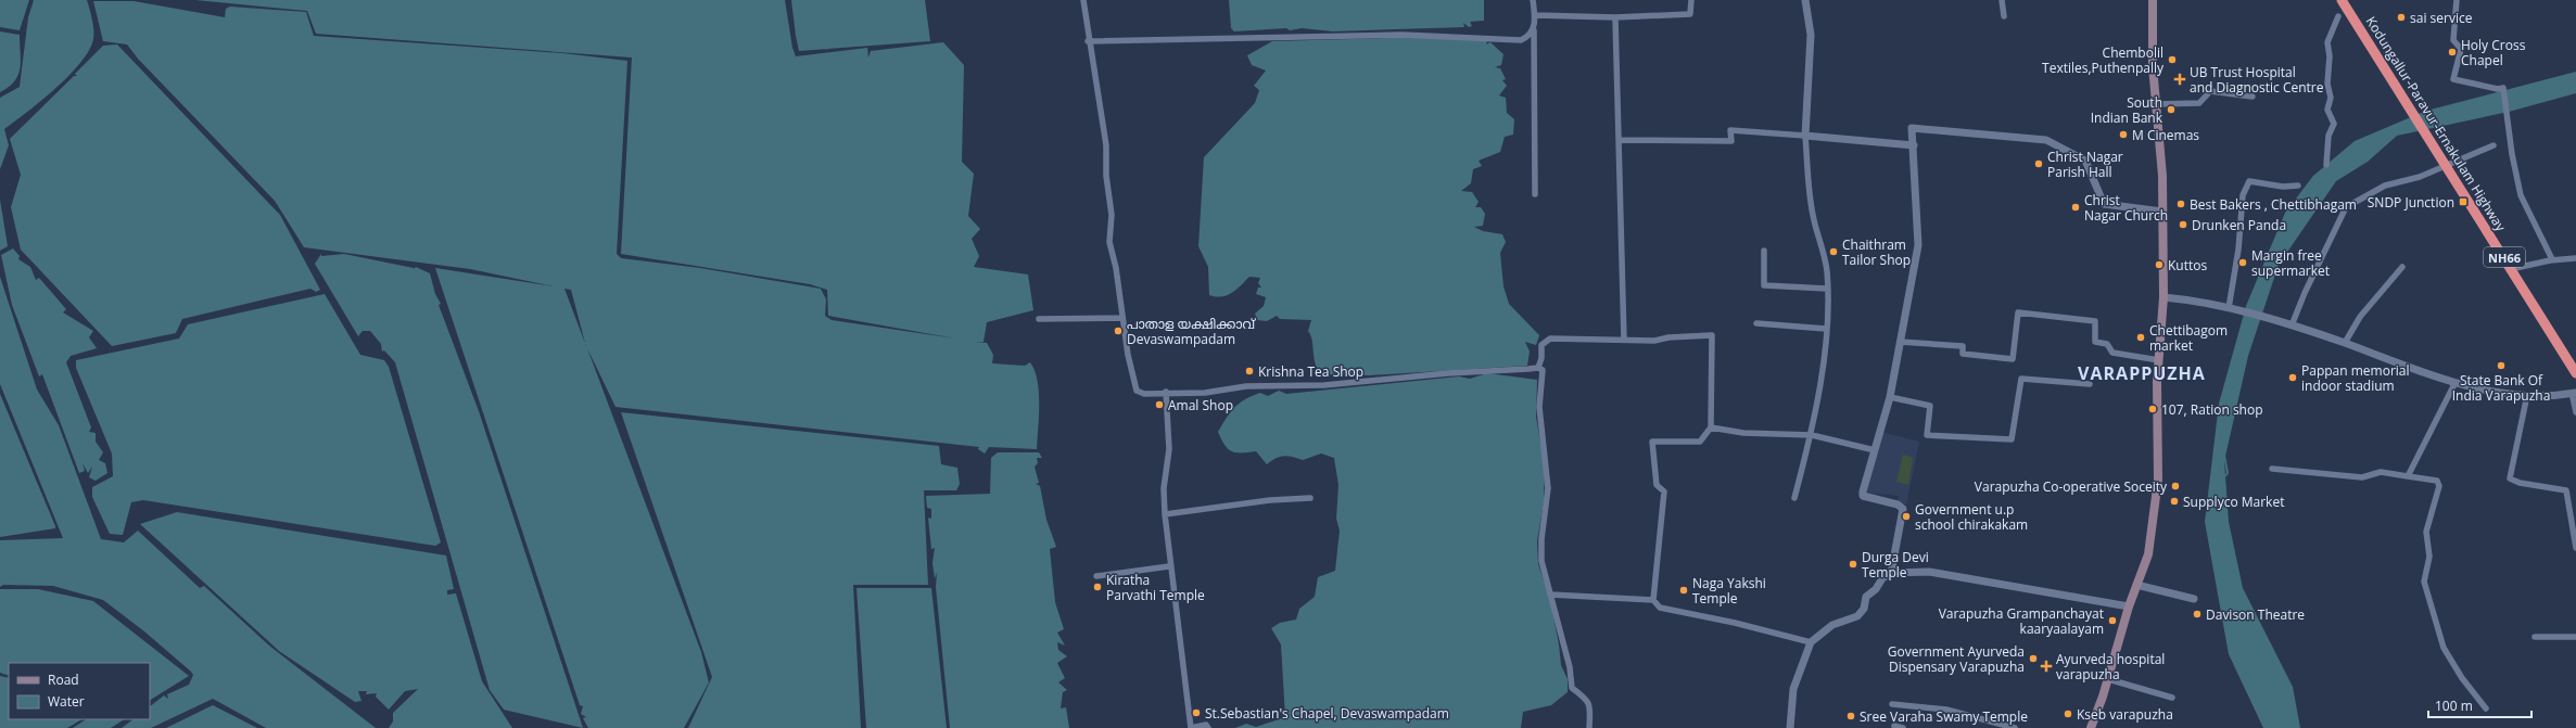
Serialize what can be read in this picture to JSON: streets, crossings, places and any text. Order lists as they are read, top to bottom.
{
  "streets": {
    "highway": ["Kodungallur-Paravur-Ernakulam Highway", "NH66"]
  },
  "districts": ["VARAPPUZHA"],
  "places": {
    "other": [
      "sai service",
      "Holy Cross Chapel",
      "Chembolil Textiles,Puthenpally",
      "South Indian Bank",
      "M Cinemas",
      "Christ Nagar Parish Hall",
      "Best Bakers , Chettibhagam",
      "Christ Nagar Church",
      "Drunken Panda",
      "Chaithram Tailor Shop",
      "Margin free supermarket",
      "Kuttos",
      "പാതാള യക്ഷിക്കാവ് Devaswampadam",
      "Chettibagom market",
      "State Bank Of India Varapuzha",
      "Krishna Tea Shop",
      "Pappan memorial indoor stadium",
      "Amal Shop",
      "107, Ration shop",
      "Varapuzha Co-operative Soceity",
      "Supplyco Market",
      "Government u.p school chirakakam",
      "Durga Devi Temple",
      "Kiratha Parvathi Temple",
      "Naga Yakshi Temple",
      "Davison Theatre",
      "Varapuzha Grampanchayat kaaryaalayam",
      "Government Ayurveda Dispensary Varapuzha",
      "St.Sebastian's Chapel, Devaswampadam",
      "Kseb varapuzha",
      "Sree Varaha Swamy Temple"
    ],
    "health": ["UB Trust Hospital and Diagnostic Centre", "Ayurveda hospital varapuzha"],
    "transit": ["SNDP Junction"]
  },
  "legend": ["Road", "Water"],
  "scale_bar": "100 m"
}
